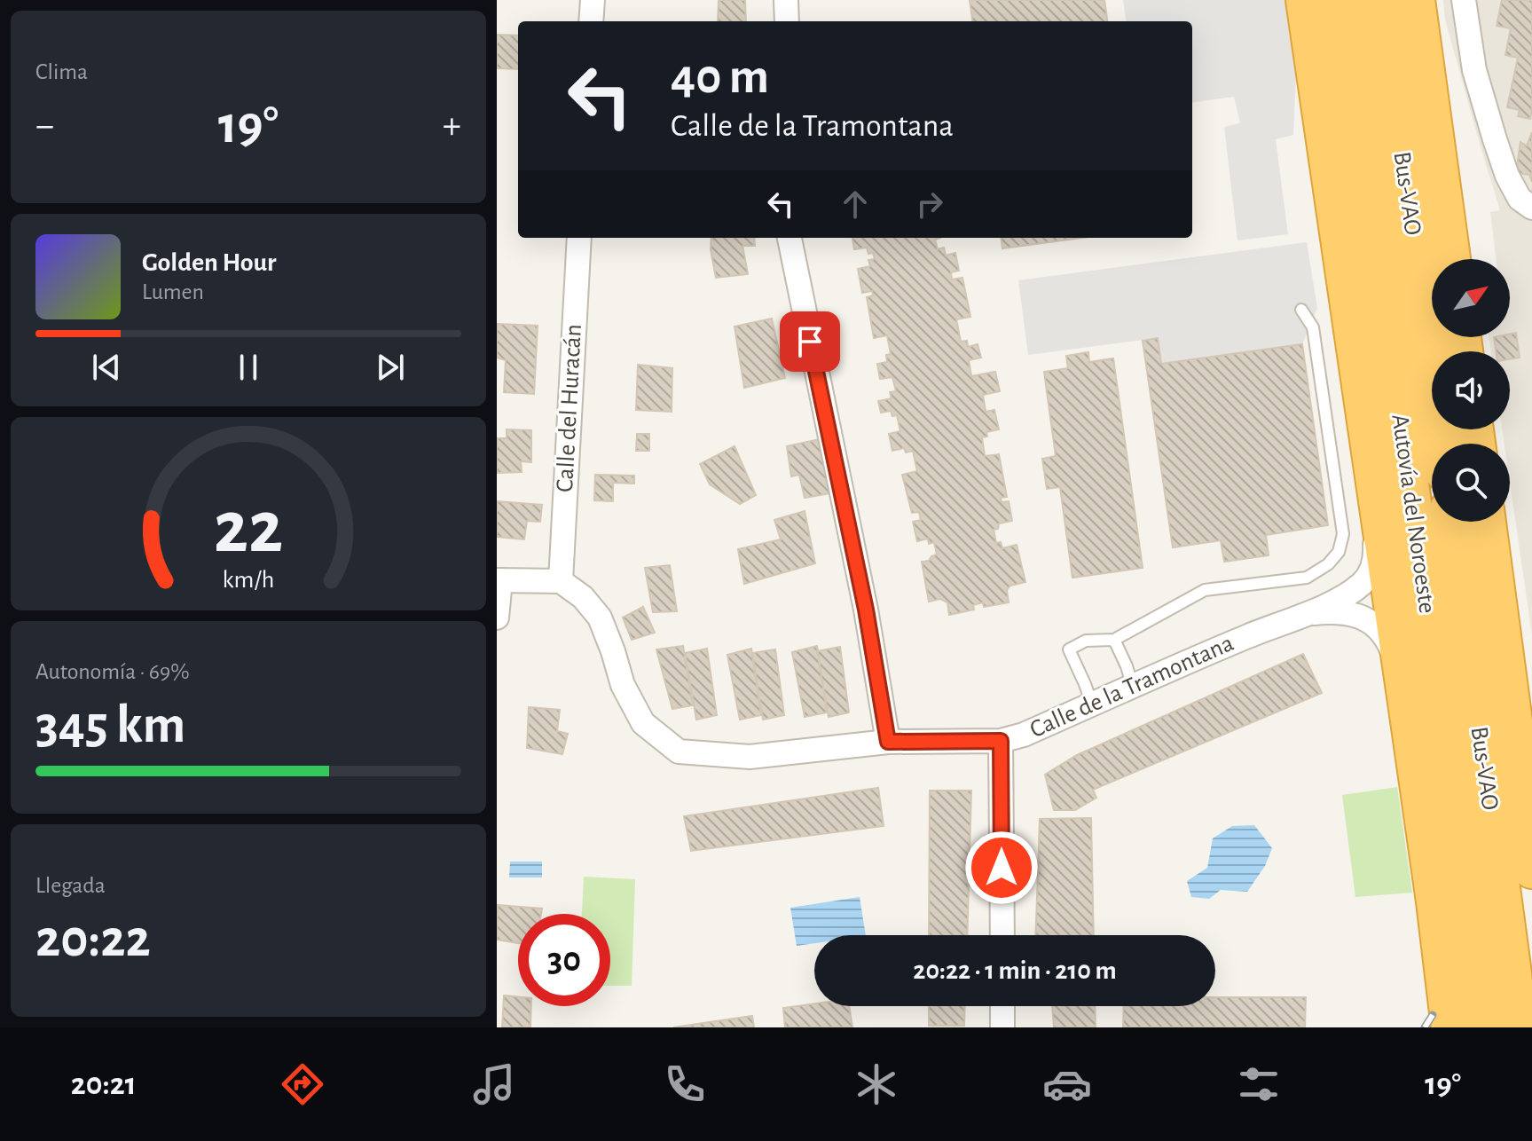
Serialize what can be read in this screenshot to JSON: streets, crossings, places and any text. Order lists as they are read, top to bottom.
{
  "streets": {
    "highway": ["Bus-VAO", "Autovía del Noroeste"],
    "street": ["Calle del Huracán", "Calle de la Tramontana"]
  },
  "crossings": [
    ["Calle del Huracán", "Calle de la Tramontana"]
  ],
  "north": "top right",
  "page": {
    "tile": [
      "Clima",
      ["Autonomía · 69%", "345 km"],
      ["Llegada", "20:22"]
    ],
    "turn": ["40 m", "Calle de la Tramontana"],
    "heat": ["−", "19°", "+"],
    "song": ["Golden Hour", "Lumen"],
    "limit": "30",
    "trip": "20:22 · 1 min · 210 m",
    "tabs": ["20:21", "19°"],
    "gauge": ["22", "km/h"]
  }
}
